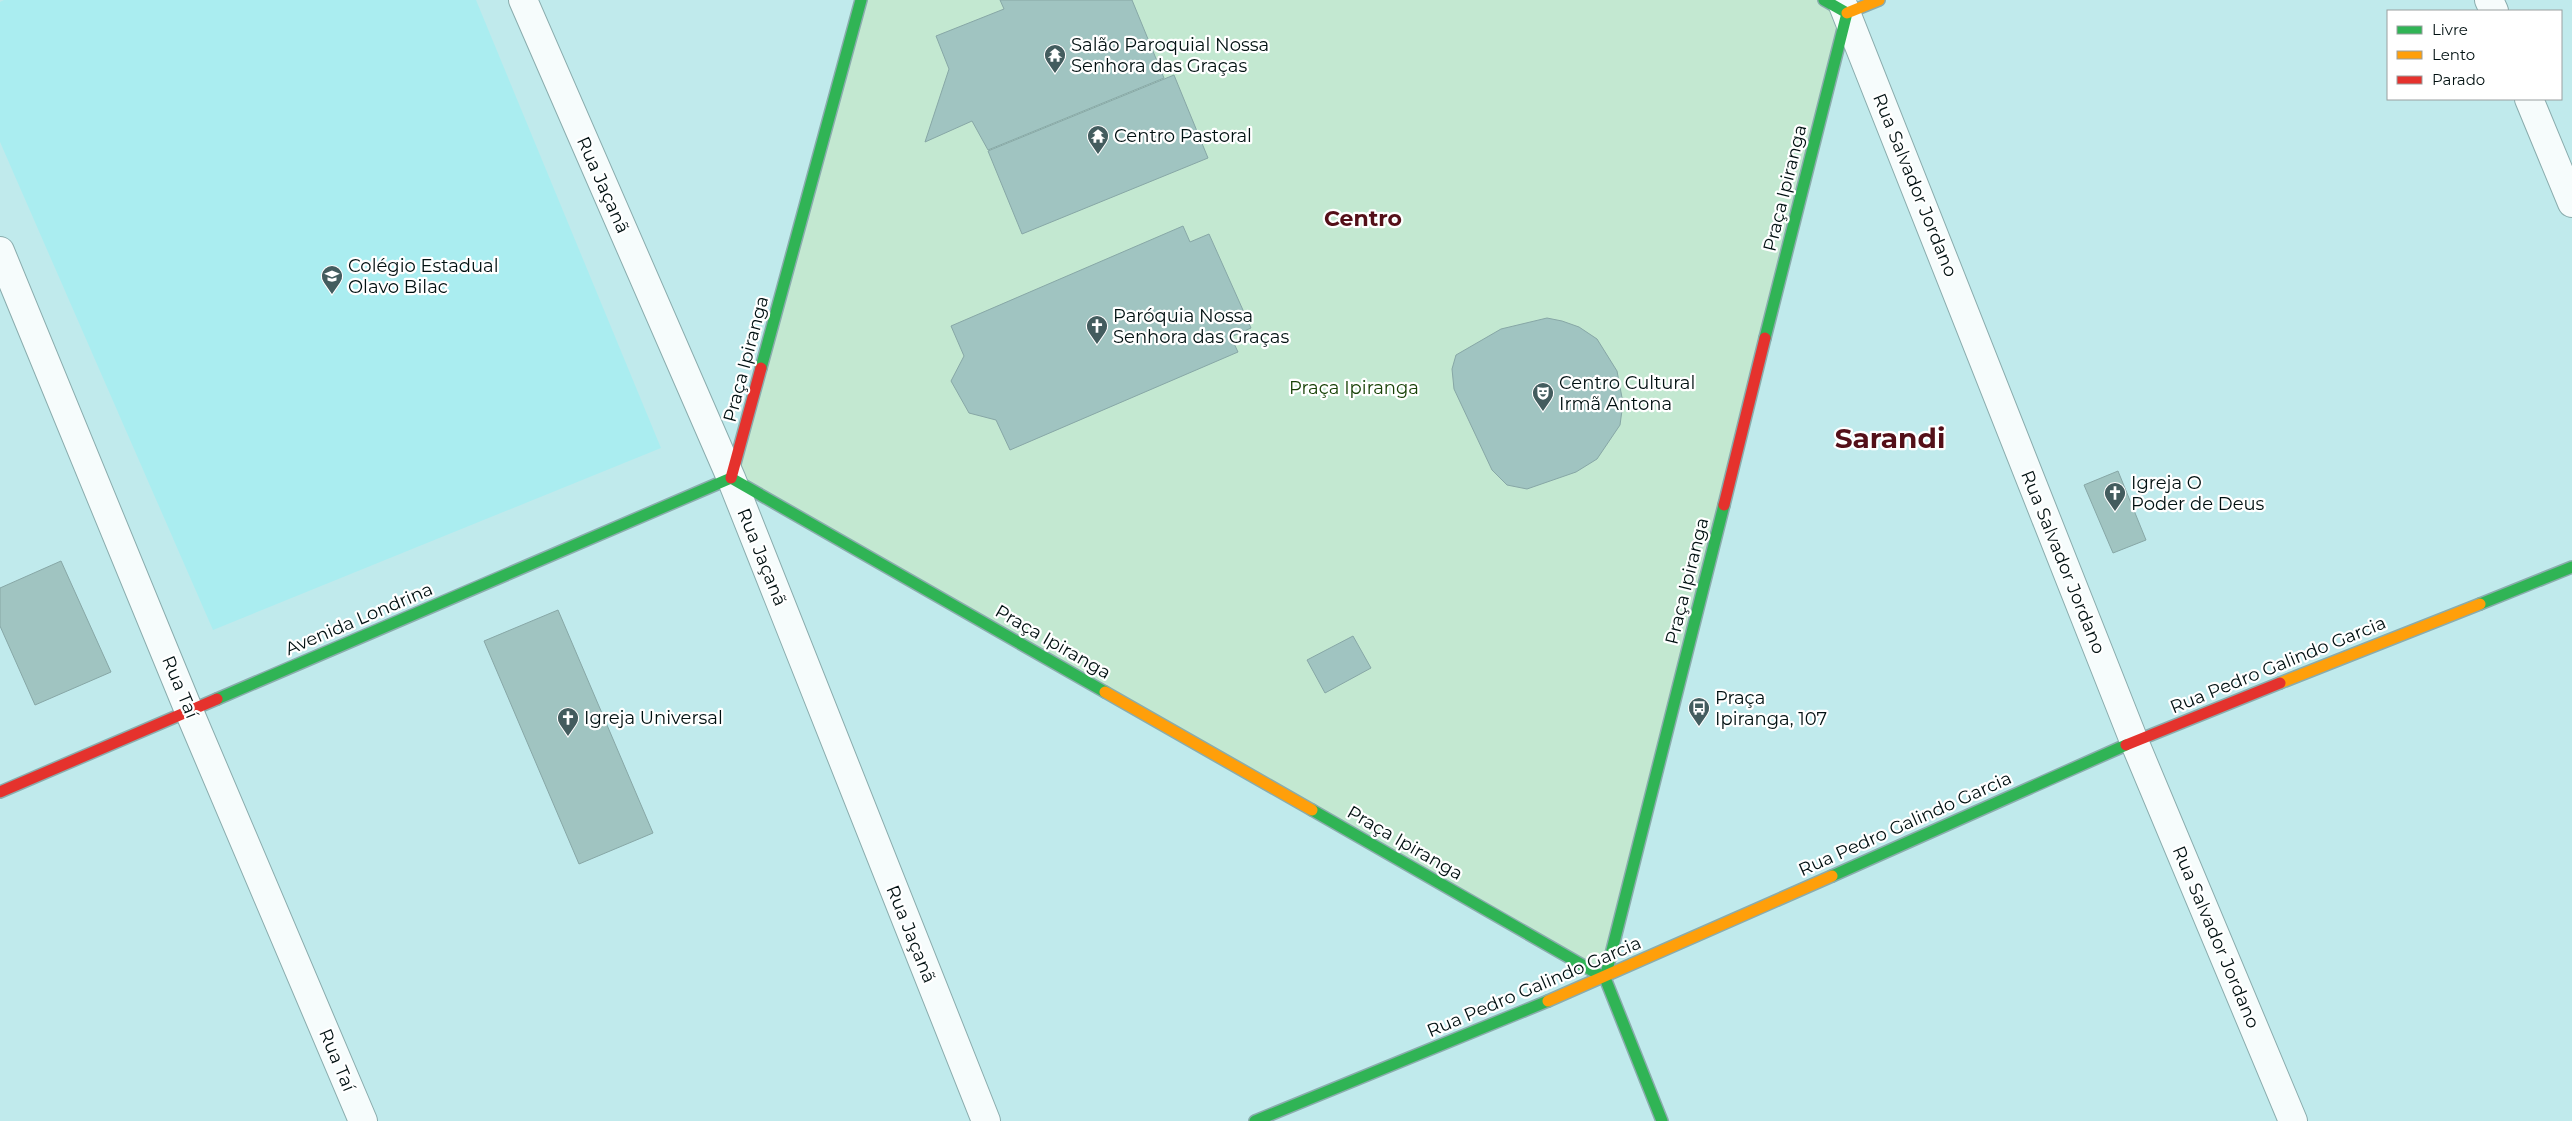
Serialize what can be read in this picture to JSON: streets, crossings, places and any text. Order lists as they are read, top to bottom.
{
  "streets": {
    "street": [
      "Rua Jaçanã",
      "Rua Salvador Jordano",
      "Praça Ipiranga",
      "Avenida Londrina",
      "Rua Pedro Galindo Garcia",
      "Rua Taí"
    ]
  },
  "crossings": [
    ["Rua Jaçanã", "Praça Ipiranga"],
    ["Rua Jaçanã", "Avenida Londrina"],
    ["Rua Salvador Jordano", "Praça Ipiranga"],
    ["Rua Salvador Jordano", "Rua Pedro Galindo Garcia"],
    ["Praça Ipiranga", "Avenida Londrina"],
    ["Praça Ipiranga", "Rua Pedro Galindo Garcia"],
    ["Avenida Londrina", "Rua Taí"]
  ],
  "districts": ["Centro", "Sarandi"],
  "parks": ["Praça Ipiranga"],
  "places": {
    "temple": ["Salão Paroquial Nossa Senhora das Graças", "Centro Pastoral"],
    "school or university": ["Colégio Estadual Olavo Bilac"],
    "church": ["Paróquia Nossa Senhora das Graças", "Igreja O Poder de Deus", "Igreja Universal"],
    "theatre": ["Centro Cultural Irmã Antona"],
    "bus stop": ["Praça Ipiranga, 107"]
  },
  "legend": ["Livre", "Lento", "Parado"]
}
